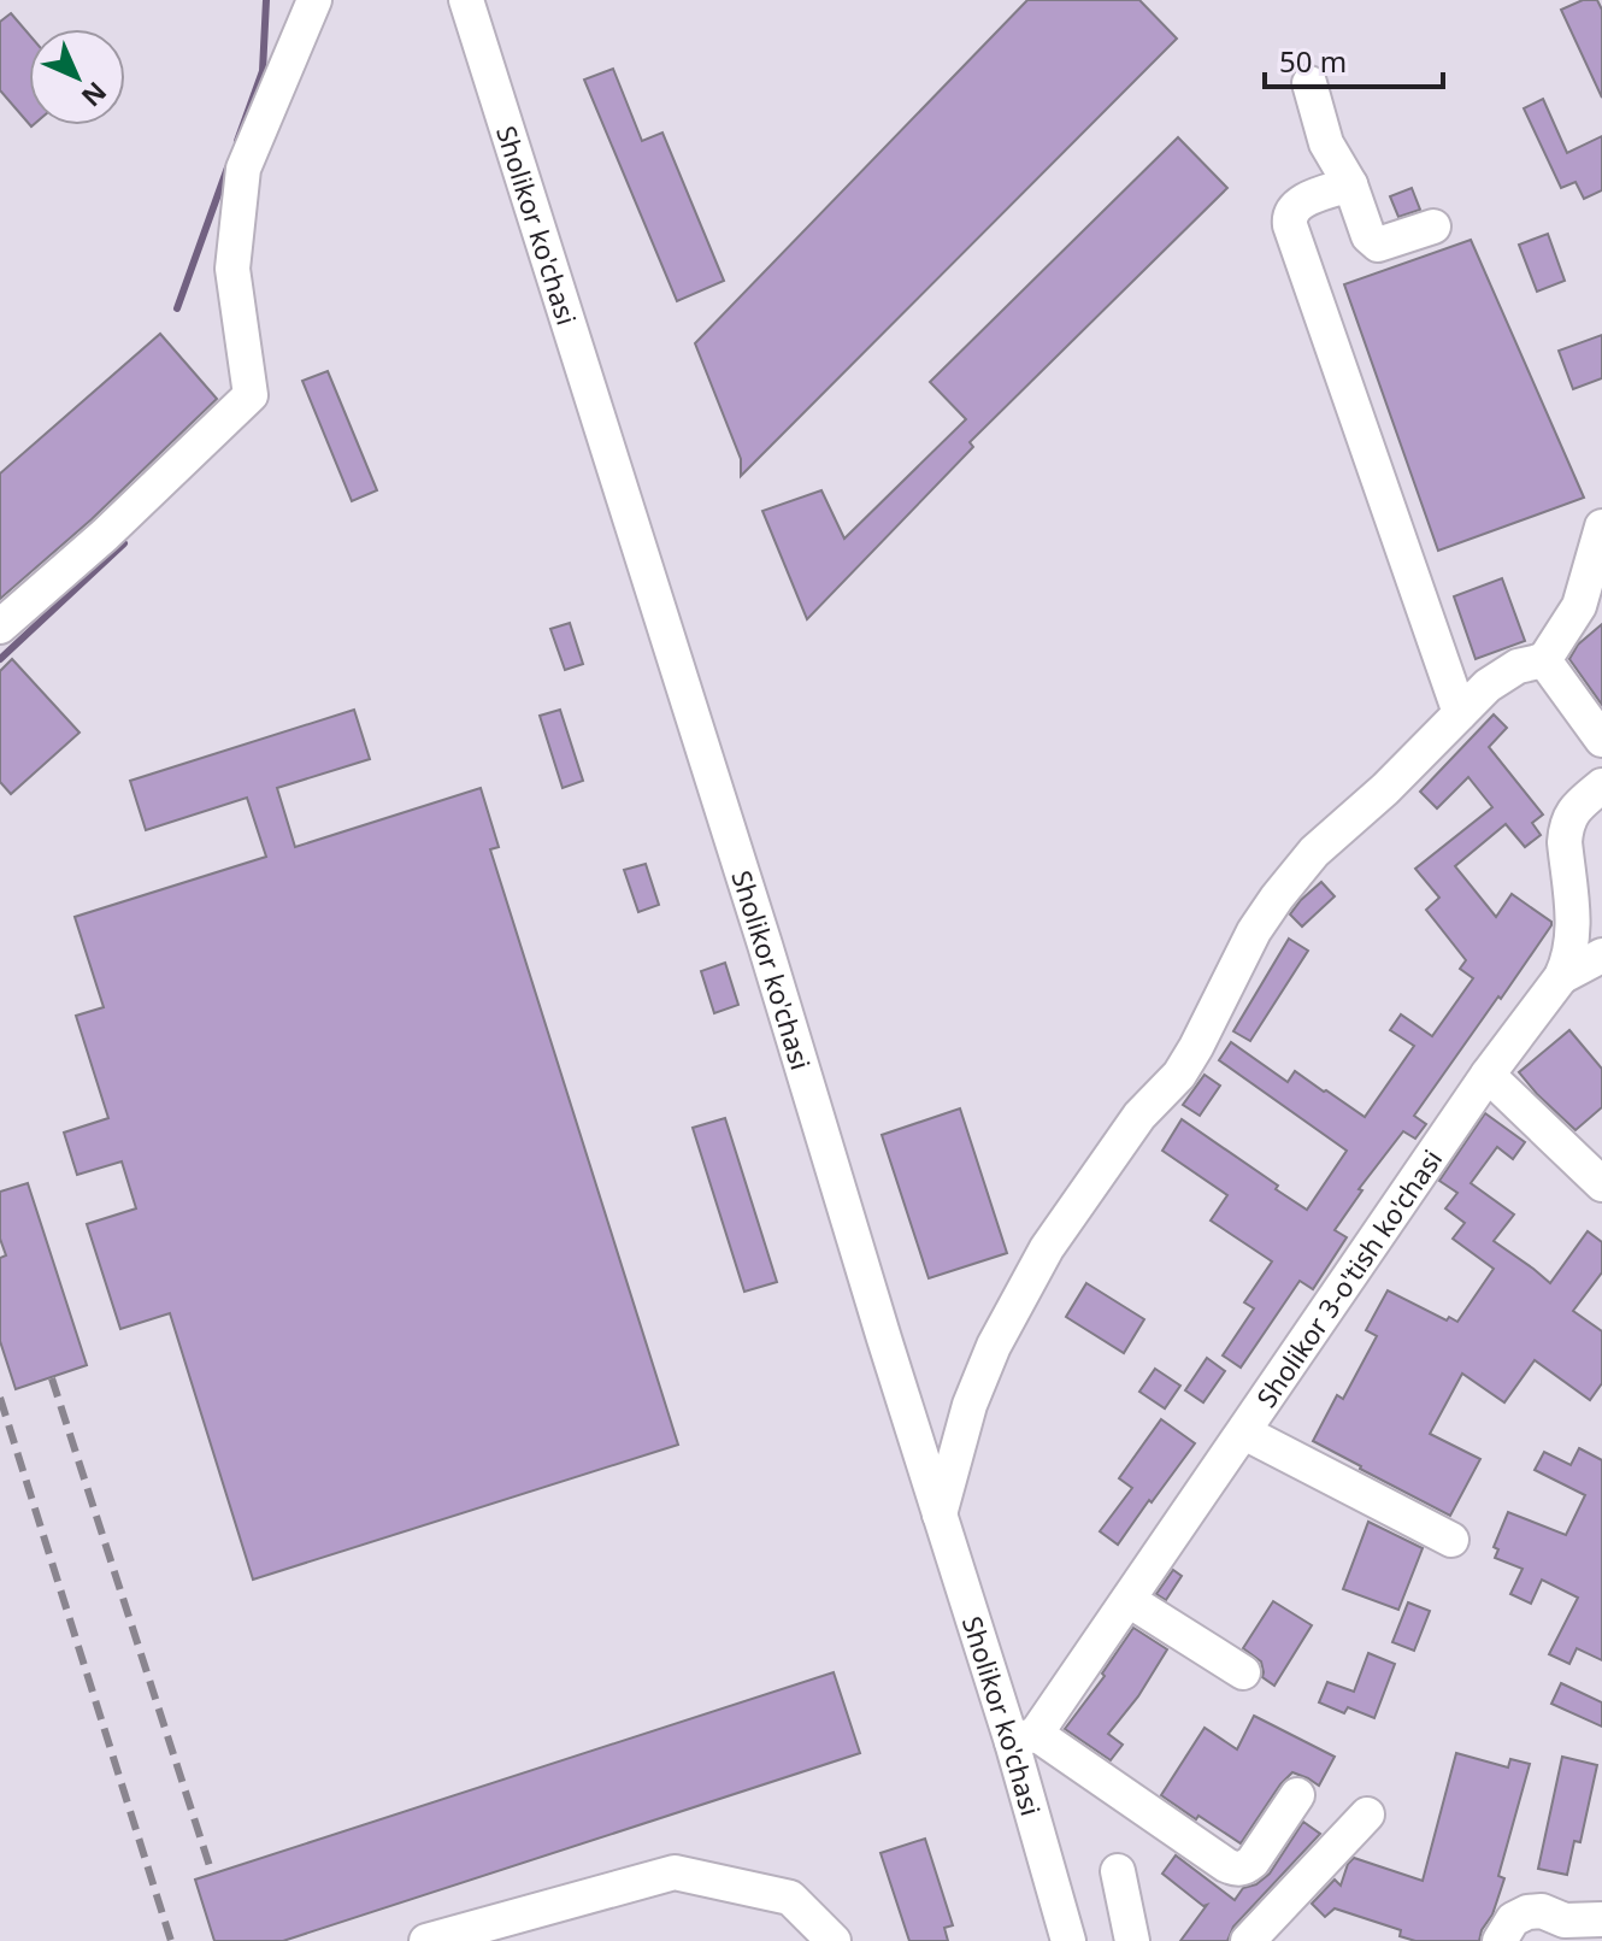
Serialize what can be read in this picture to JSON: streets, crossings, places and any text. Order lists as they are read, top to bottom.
{
  "streets": {
    "street": ["Sholikor ko'chasi", "Sholikor 3-o'tish ko'chasi"]
  },
  "crossings": [
    ["Sholikor ko'chasi", "Sholikor 3-o'tish ko'chasi"]
  ],
  "scale_bar": "50 m",
  "north": "bottom right"
}
